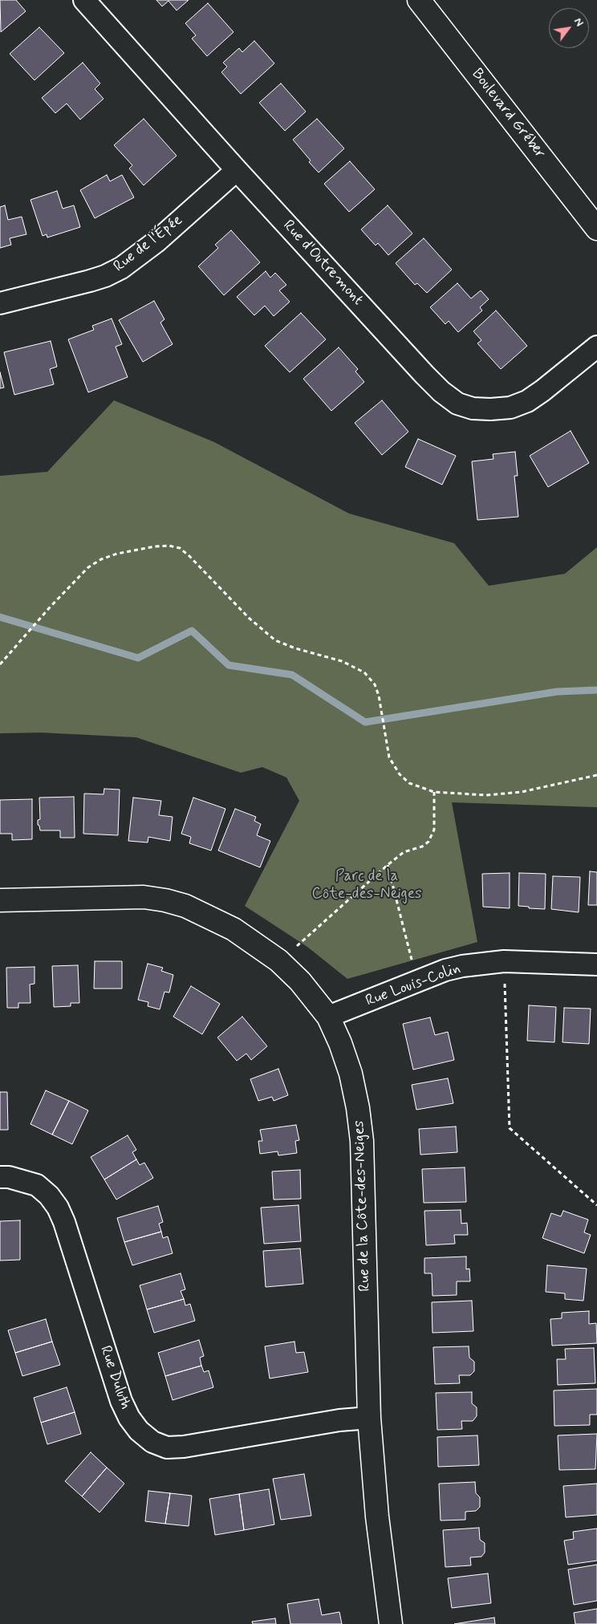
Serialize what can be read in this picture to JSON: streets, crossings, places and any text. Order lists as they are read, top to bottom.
{
  "streets": {
    "street": [
      "Boulevard Gréber",
      "Rue de l'Épée",
      "Rue d'Outremont",
      "Rue Louis-Colin",
      "Rue de la Côte-des-Neiges",
      "Rue Duluth"
    ]
  },
  "crossings": [
    ["Rue de l'Épée", "Rue d'Outremont"],
    ["Rue Louis-Colin", "Rue de la Côte-des-Neiges"],
    ["Rue de la Côte-des-Neiges", "Rue Duluth"]
  ],
  "parks": ["Parc de la Côte-des-Neiges"],
  "north": "top right"
}
